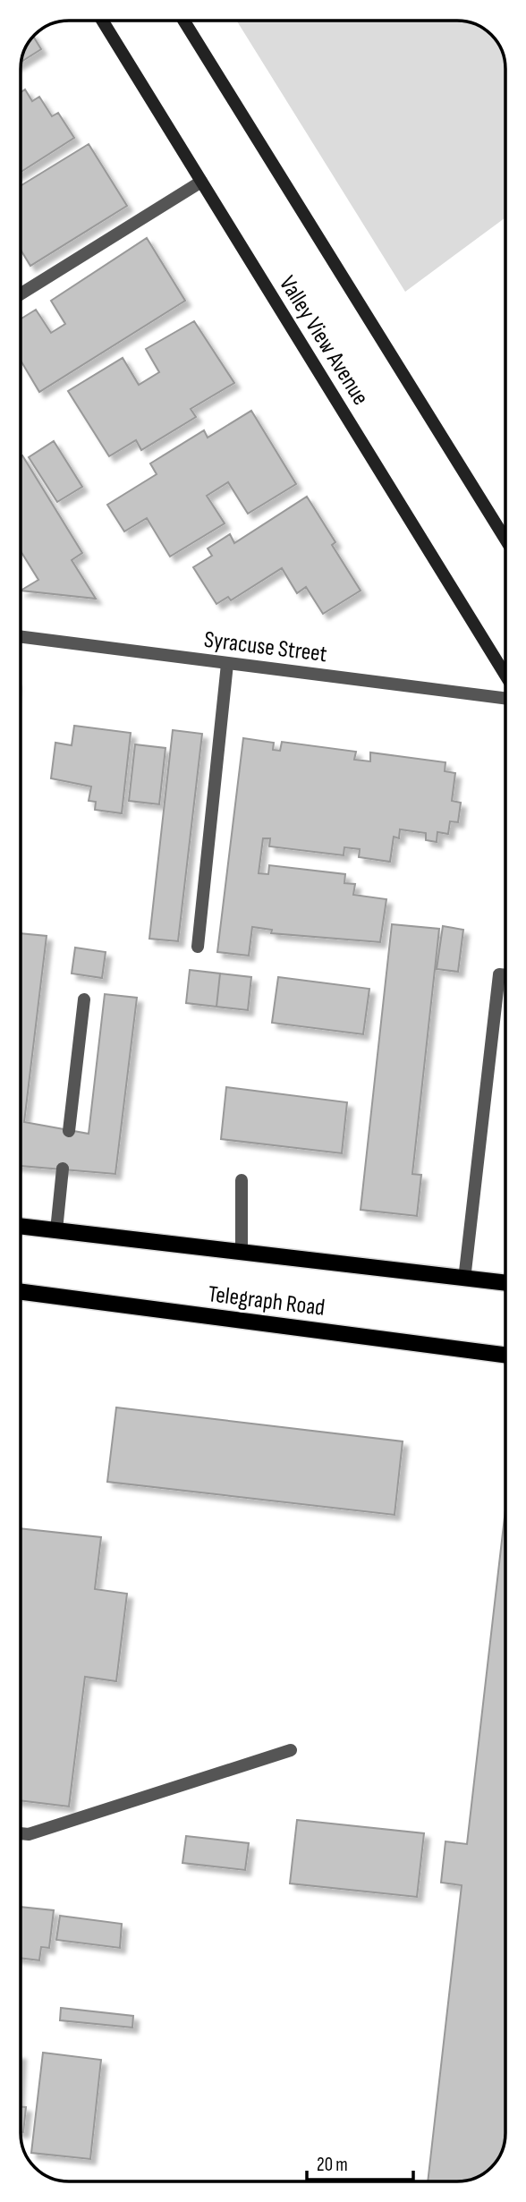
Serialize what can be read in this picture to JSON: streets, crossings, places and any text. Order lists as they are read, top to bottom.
{
  "streets": {
    "main road": ["Valley View Avenue", "Telegraph Road"],
    "street": ["Syracuse Street"]
  },
  "scale_bar": "20 m"
}
